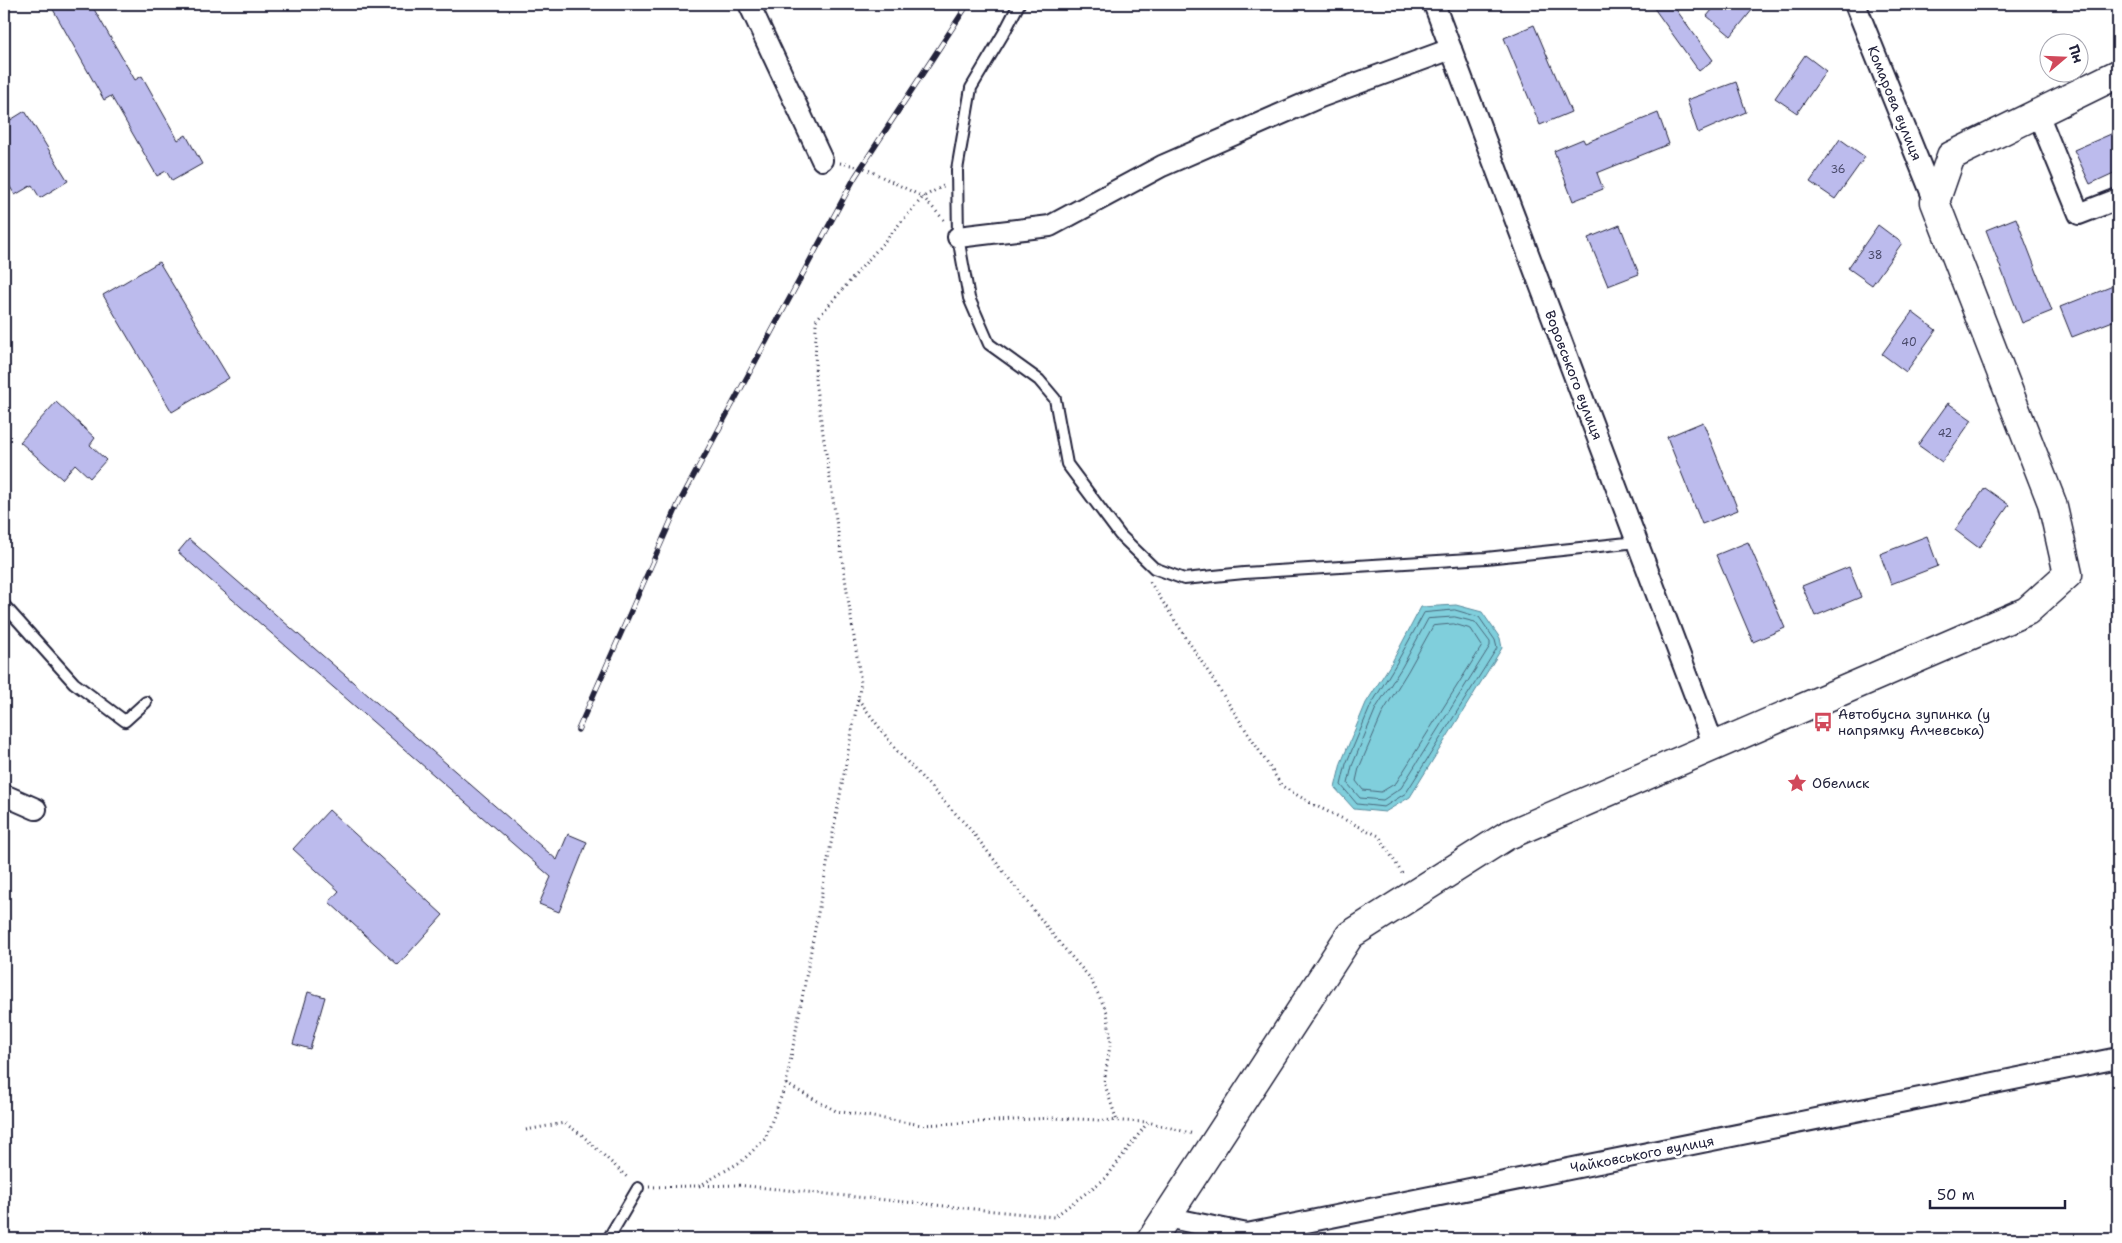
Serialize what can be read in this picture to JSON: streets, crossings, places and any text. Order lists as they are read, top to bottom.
{
  "streets": {
    "street": ["Комарова вулиця", "Воровського вулиця", "Чайковського вулиця"]
  },
  "places": {
    "bus stop": ["Автобусна зупинка (у напрямку Алчевська)"],
    "place": ["Обелиск"]
  },
  "house_numbers": [
    "36",
    "38",
    "40",
    "42"
  ],
  "scale_bar": "50 m",
  "north": "right"
}
